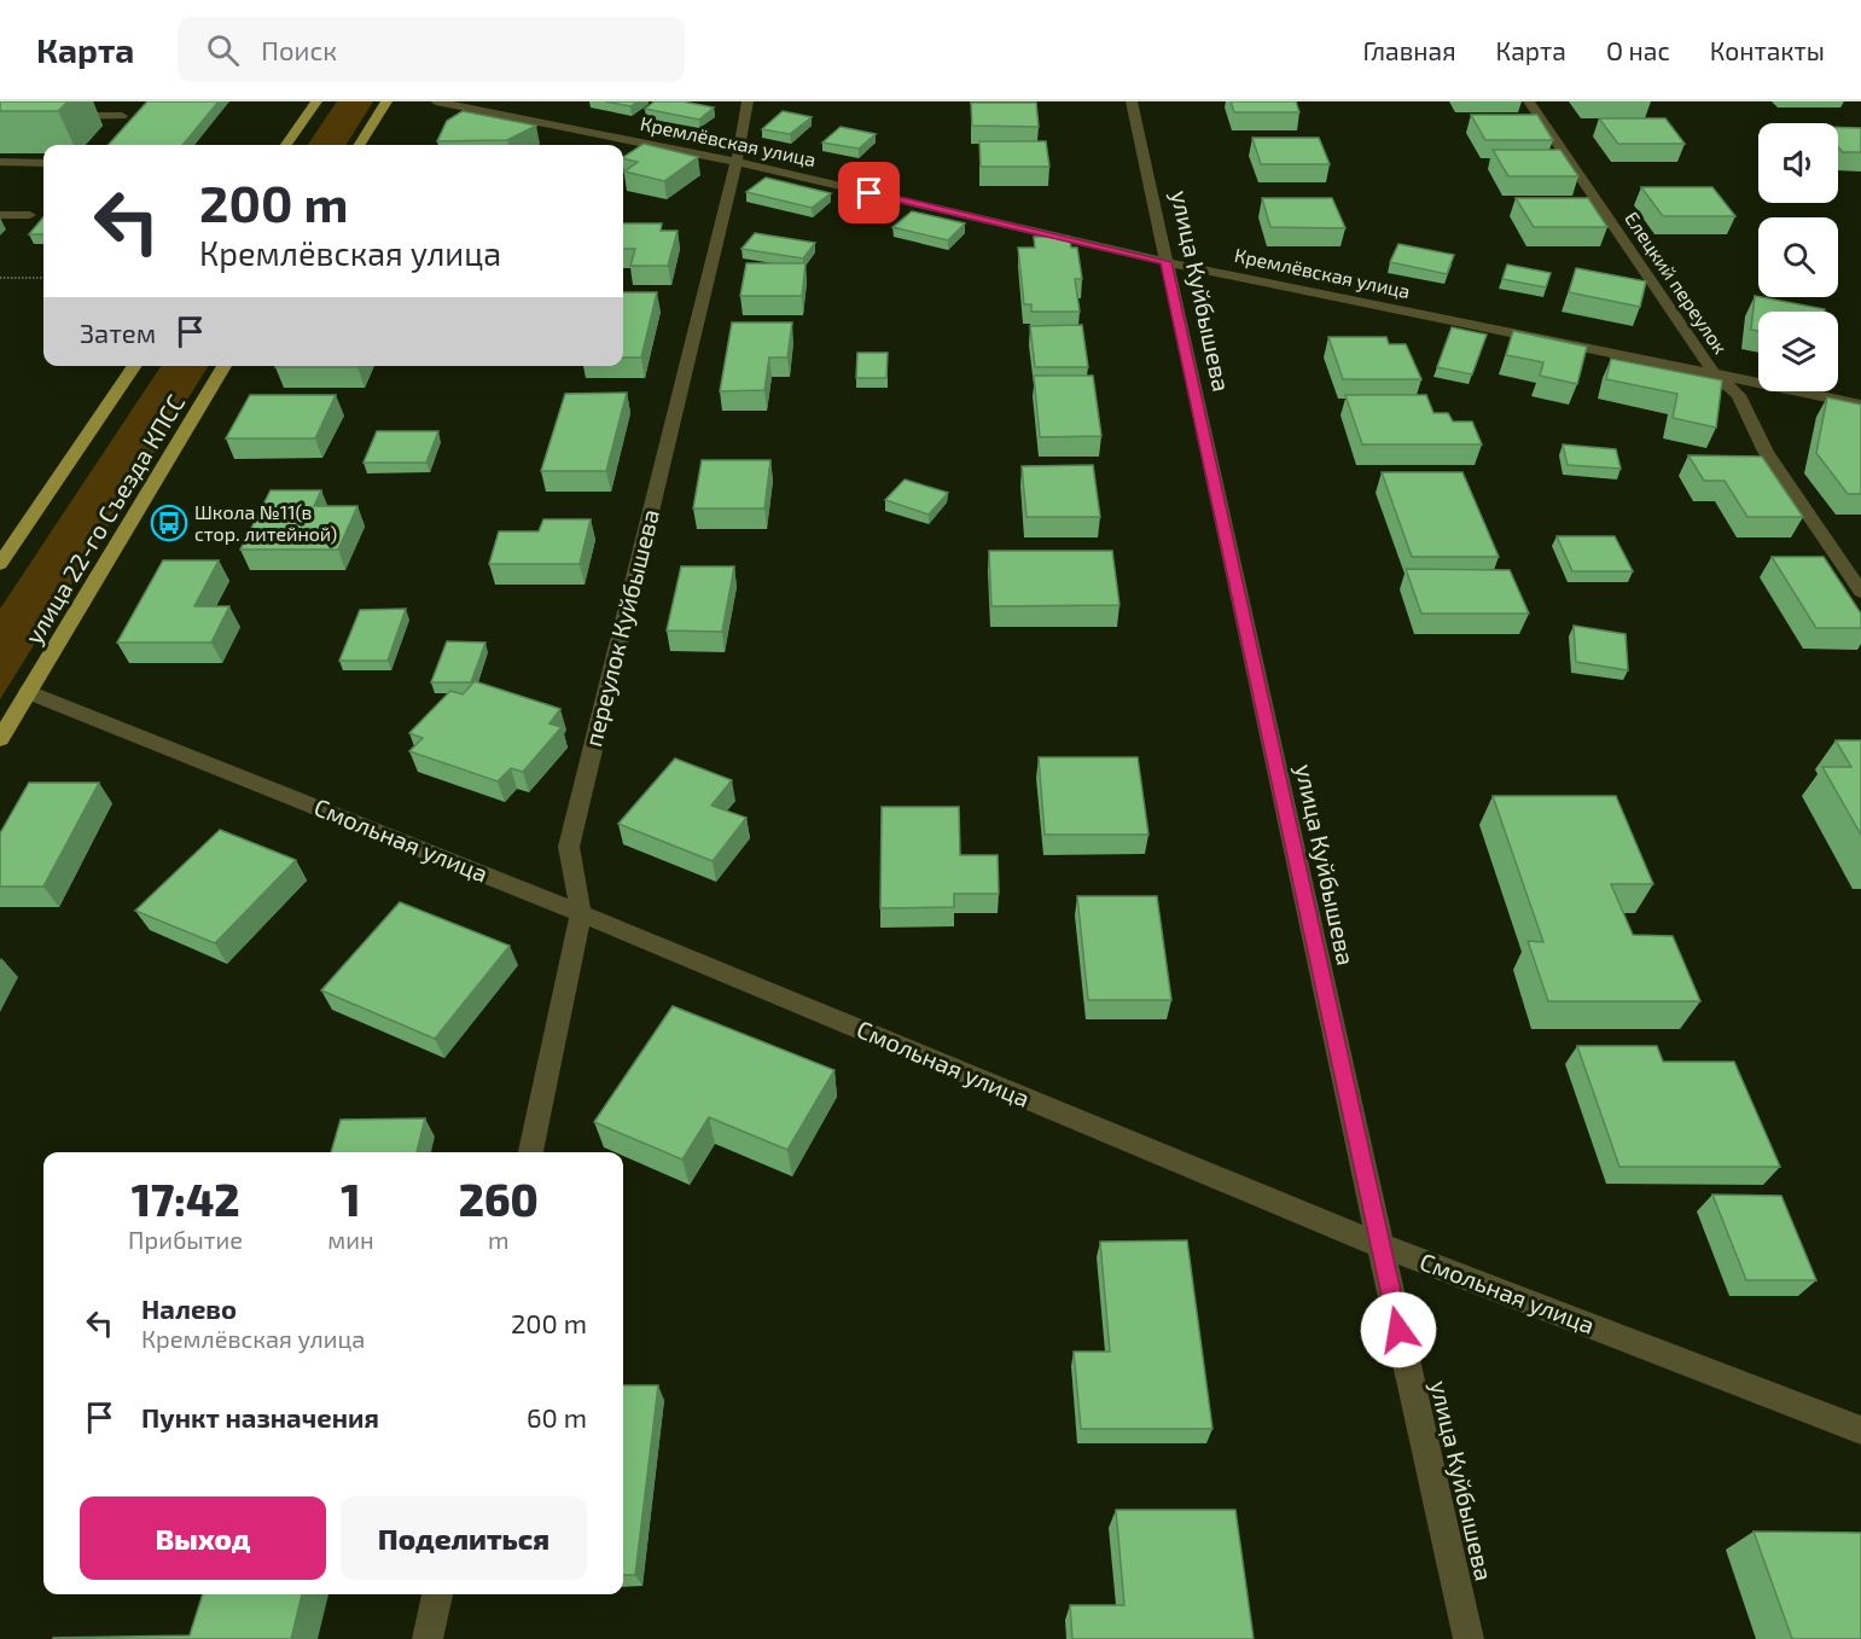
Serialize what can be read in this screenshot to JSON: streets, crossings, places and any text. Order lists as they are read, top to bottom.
{
  "streets": {
    "main road": ["улица 22-го Съезда КПСС"],
    "street": [
      "Кремлёвская улица",
      "Елецкий переулок",
      "улица Куйбышева",
      "переулок Куйбышева",
      "Смольная улица"
    ]
  },
  "crossings": [
    ["Кремлёвская улица", "Елецкий переулок"],
    ["Кремлёвская улица", "улица Куйбышева"],
    ["Кремлёвская улица", "переулок Куйбышева"],
    ["улица Куйбышева", "Смольная улица"],
    ["улица 22-го Съезда КПСС", "Смольная улица"],
    ["переулок Куйбышева", "Смольная улица"]
  ],
  "places": {
    "bus stop": ["Школа №11(в стор. литейной)"]
  },
  "page": {
    "header": "Карта",
    "search": "Поиск",
    "nav": [
      "Главная",
      "Карта",
      "О нас",
      "Контакты"
    ],
    "turn": ["200 m", "Кремлёвская улица"],
    "then": "Затем",
    "eta": [
      "17:42",
      "Прибытие",
      "1",
      "мин",
      "260",
      "m"
    ],
    "list": [
      {
        "name": "Налево",
        "note": "Кремлёвская улица",
        "value": "200 m"
      },
      {
        "name": "Пункт назначения",
        "value": "60 m"
      }
    ],
    "buttons": ["Выход", "Поделиться"]
  }
}
